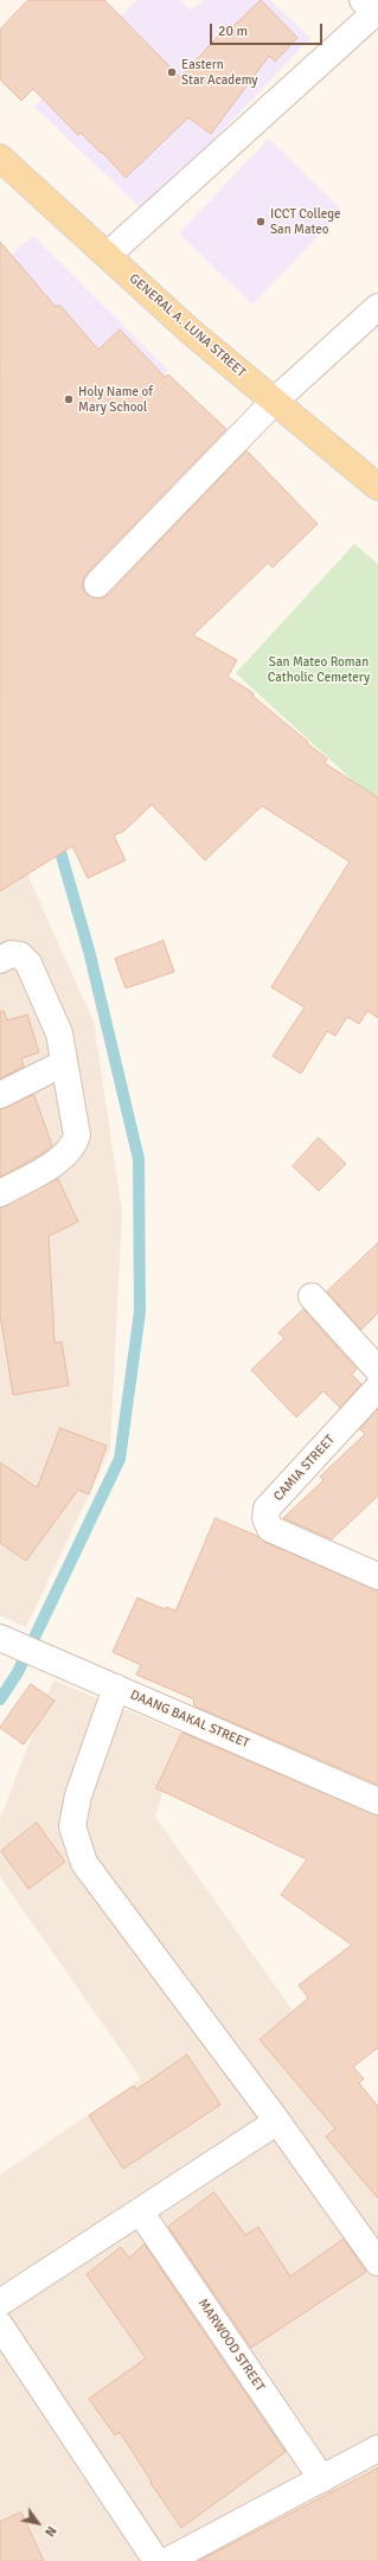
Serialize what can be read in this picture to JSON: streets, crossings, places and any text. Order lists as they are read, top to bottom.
{
  "streets": {
    "main road": ["GENERAL A. LUNA STREET"],
    "street": ["CAMIA STREET", "DAANG BAKAL STREET", "MARWOOD STREET"]
  },
  "parks": ["San Mateo Roman Catholic Cemetery"],
  "places": ["Eastern Star Academy", "ICCT College San Mateo", "Holy Name of Mary School"],
  "scale_bar": "20 m",
  "north": "bottom right"
}
